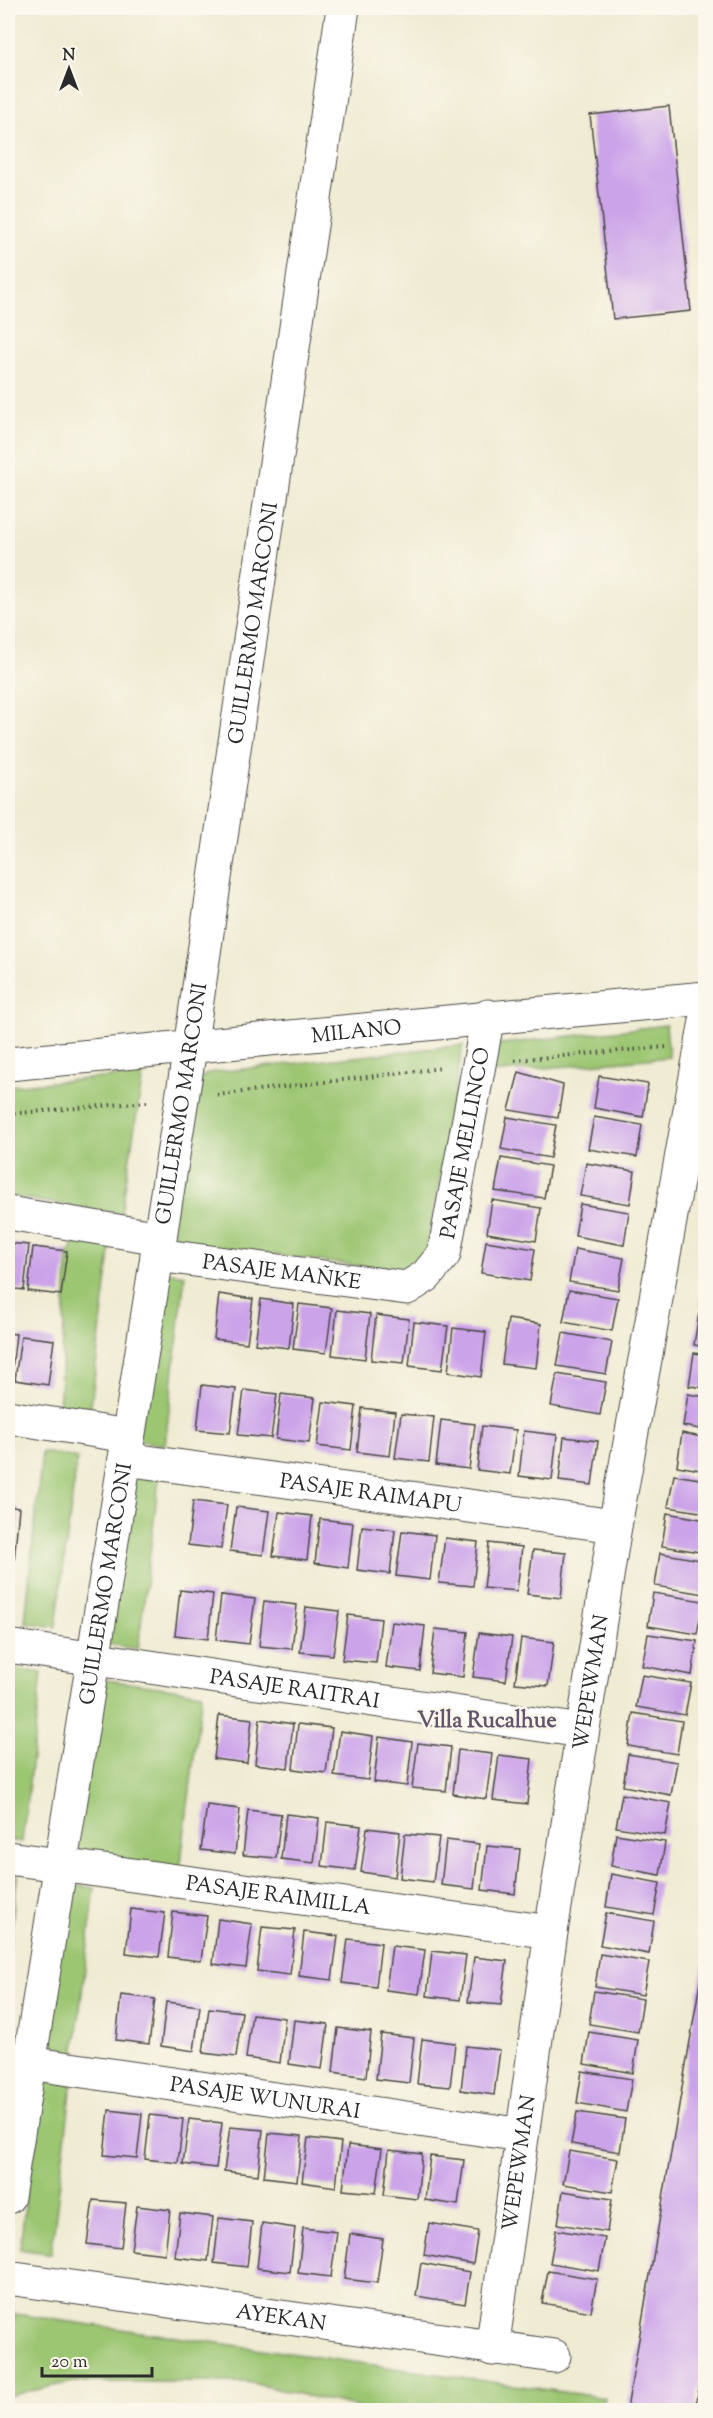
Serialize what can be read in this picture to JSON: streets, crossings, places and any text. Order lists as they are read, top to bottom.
{
  "streets": {
    "street": [
      "GUILLERMO MARCONI",
      "MILANO",
      "PASAJE MELLINCO",
      "PASAJE MAÑKE",
      "PASAJE RAIMAPU",
      "WEPEWMAN",
      "PASAJE RAITRAI",
      "PASAJE RAIMILLA",
      "PASAJE WUNURAI",
      "AYEKAN"
    ]
  },
  "crossings": [
    ["GUILLERMO MARCONI", "MILANO"],
    ["GUILLERMO MARCONI", "PASAJE MAÑKE"],
    ["GUILLERMO MARCONI", "PASAJE RAIMAPU"],
    ["GUILLERMO MARCONI", "PASAJE RAITRAI"],
    ["GUILLERMO MARCONI", "PASAJE RAIMILLA"],
    ["GUILLERMO MARCONI", "PASAJE WUNURAI"],
    ["MILANO", "PASAJE MELLINCO"],
    ["PASAJE MELLINCO", "PASAJE MAÑKE"],
    ["PASAJE RAIMAPU", "WEPEWMAN"],
    ["WEPEWMAN", "PASAJE RAITRAI"],
    ["WEPEWMAN", "PASAJE RAIMILLA"],
    ["WEPEWMAN", "PASAJE WUNURAI"],
    ["WEPEWMAN", "AYEKAN"]
  ],
  "districts": ["Villa Rucalhue"],
  "scale_bar": "20 m",
  "north": "top"
}
